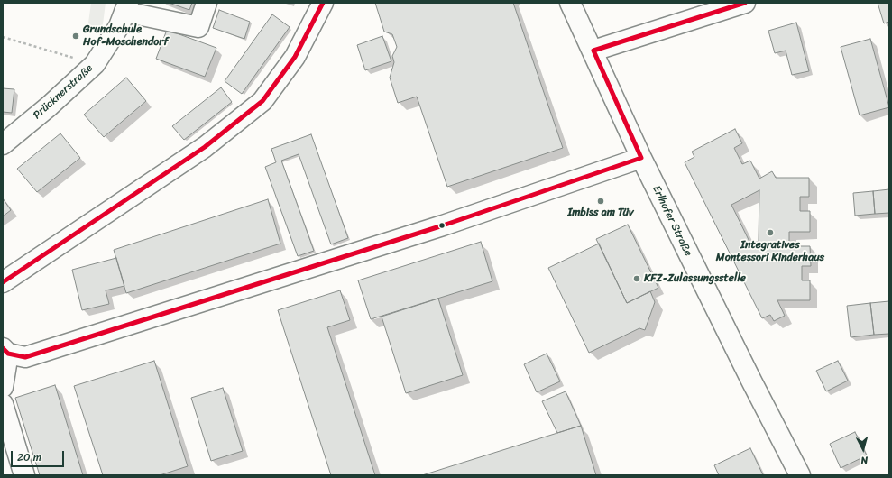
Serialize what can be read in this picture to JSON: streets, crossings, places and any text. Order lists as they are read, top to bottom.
{
  "streets": {
    "street": ["Prücknerstraße", "Erlhofer Straße"]
  },
  "places": [
    "Grundschule Hof-Moschendorf",
    "Imbiss am Tüv",
    "Integratives Montessori Kinderhaus",
    "KFZ-Zulassungsstelle"
  ],
  "scale_bar": "20 m",
  "north": "bottom"
}
